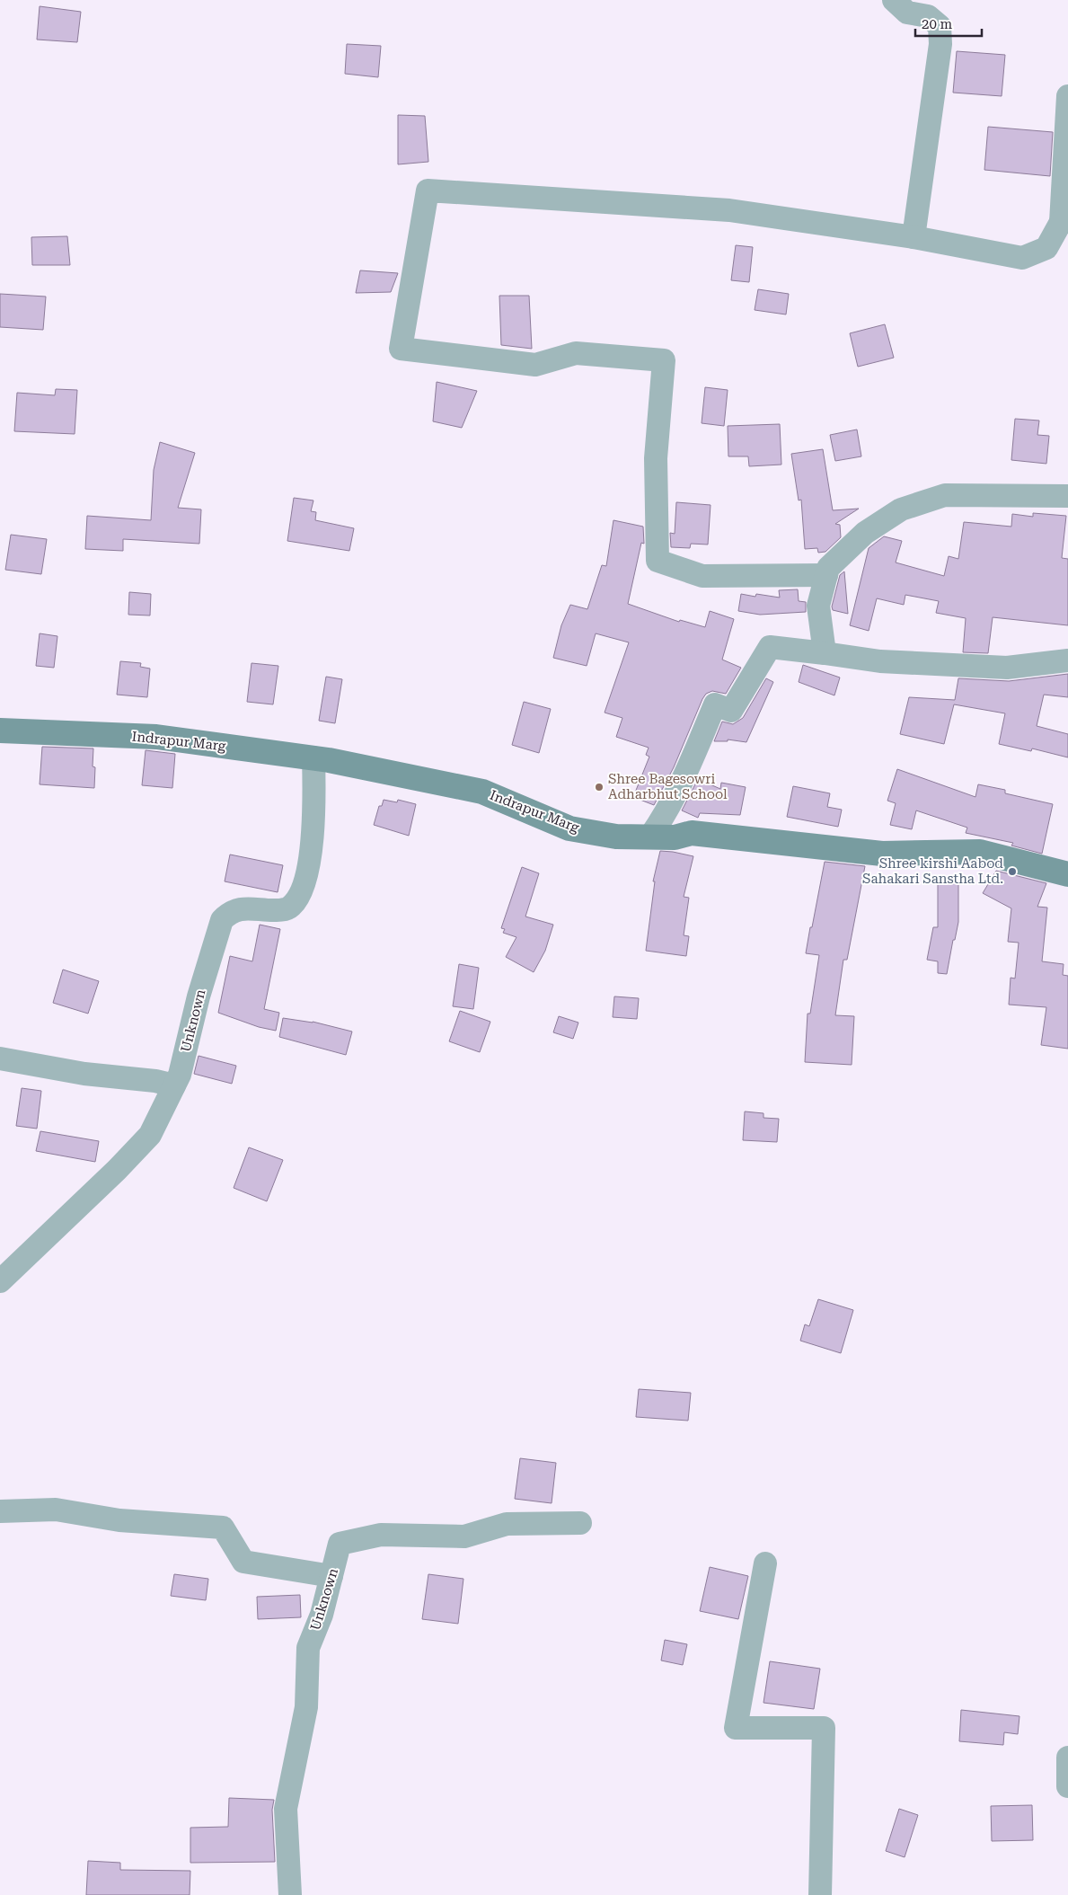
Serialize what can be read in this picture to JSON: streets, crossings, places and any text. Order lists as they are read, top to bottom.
{
  "streets": {
    "street": ["Indrapur Marg", "Unknown"]
  },
  "crossings": [
    ["Indrapur Marg", "Unknown"]
  ],
  "places": ["Shree Bagesowri Adharbhut School", "Shree kirshi Aabod Sahakari Sanstha Ltd."],
  "scale_bar": "20 m"
}
